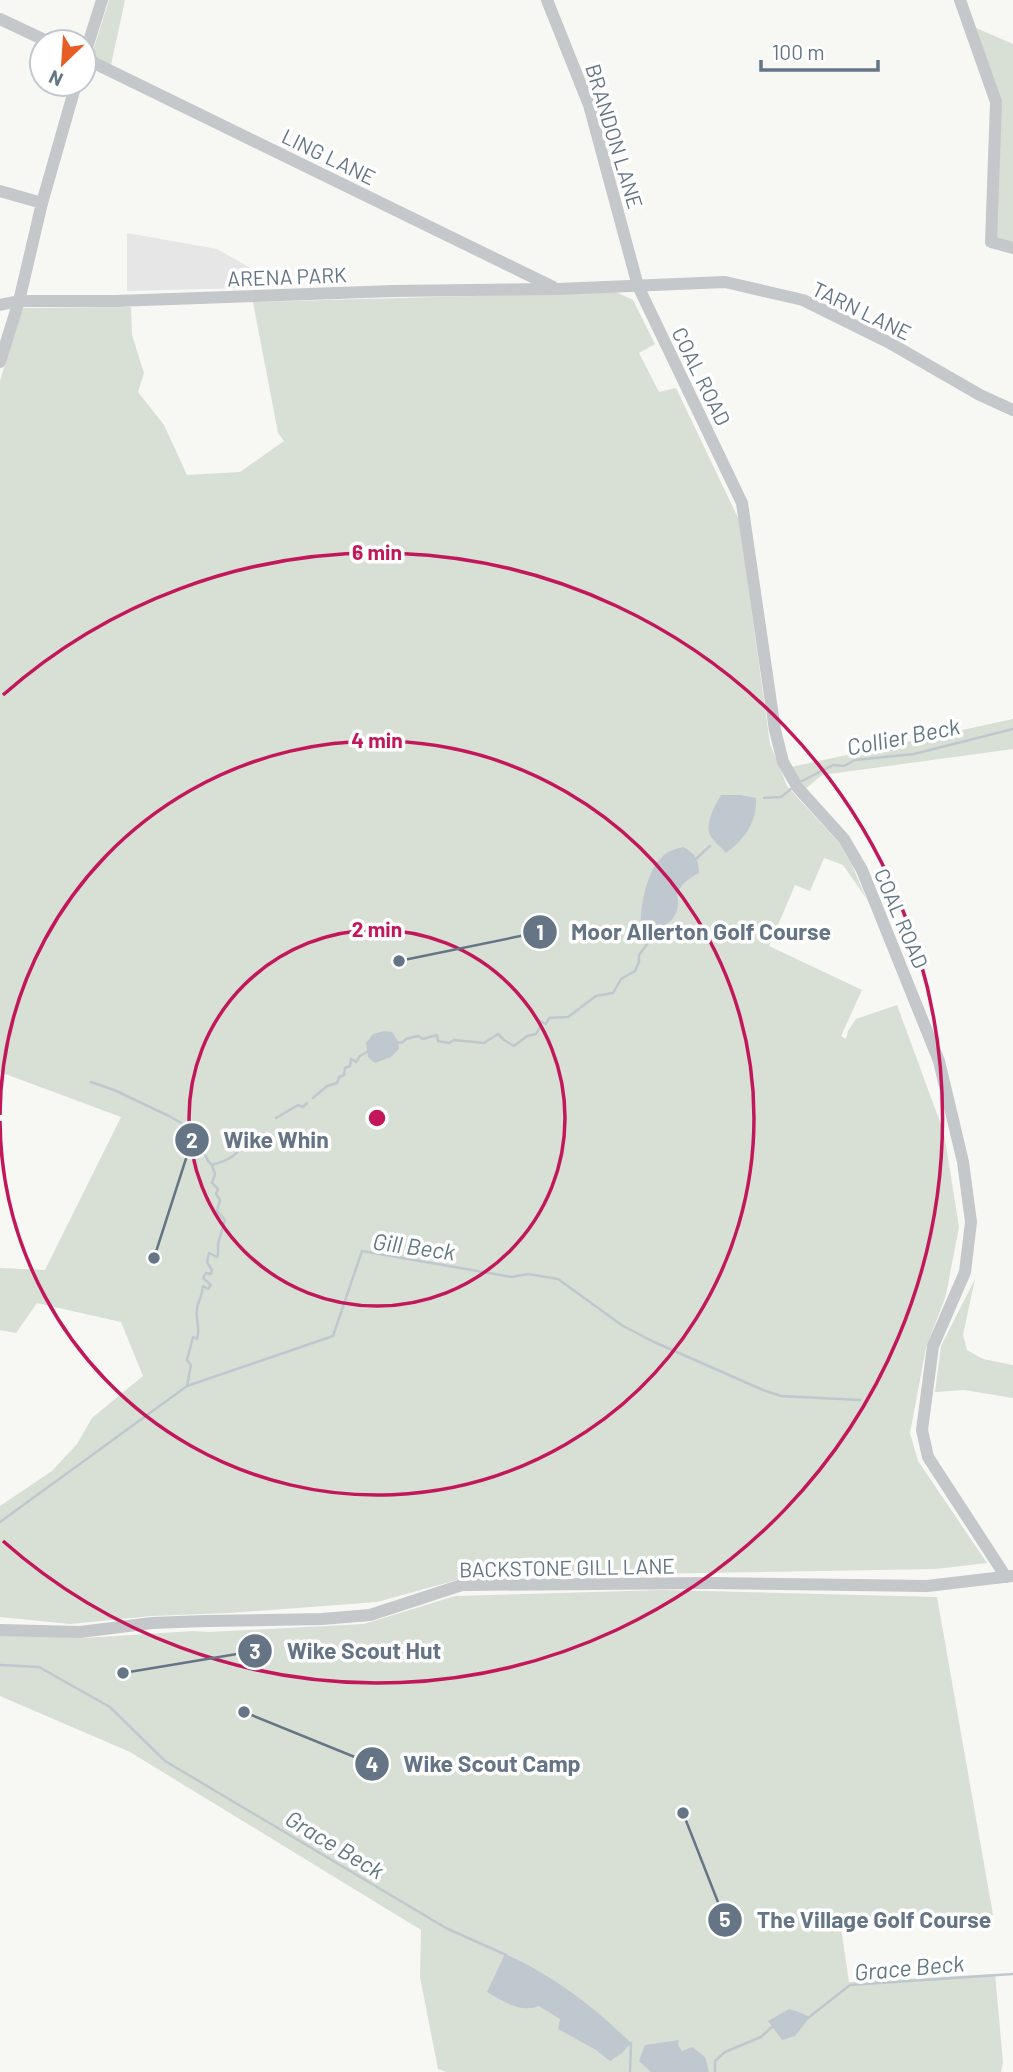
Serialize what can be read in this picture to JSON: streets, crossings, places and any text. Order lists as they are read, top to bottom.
{
  "streets": {
    "street": [
      "BRANDON LANE",
      "LING LANE",
      "ARENA PARK",
      "TARN LANE",
      "COAL ROAD",
      "BACKSTONE GILL LANE"
    ]
  },
  "crossings": [
    ["BRANDON LANE", "TARN LANE"],
    ["BRANDON LANE", "COAL ROAD"],
    ["LING LANE", "ARENA PARK"],
    ["LING LANE", "TARN LANE"],
    ["ARENA PARK", "TARN LANE"],
    ["TARN LANE", "COAL ROAD"],
    ["COAL ROAD", "BACKSTONE GILL LANE"]
  ],
  "water": ["Collier Beck", "Gill Beck", "Grace Beck"],
  "places": [
    "Moor Allerton Golf Course",
    "Wike Whin",
    "Wike Scout Hut",
    "Wike Scout Camp",
    "The Village Golf Course"
  ],
  "scale_bar": "100 m",
  "north": "bottom left",
  "rings": ["6 min", "4 min", "2 min"]
}
